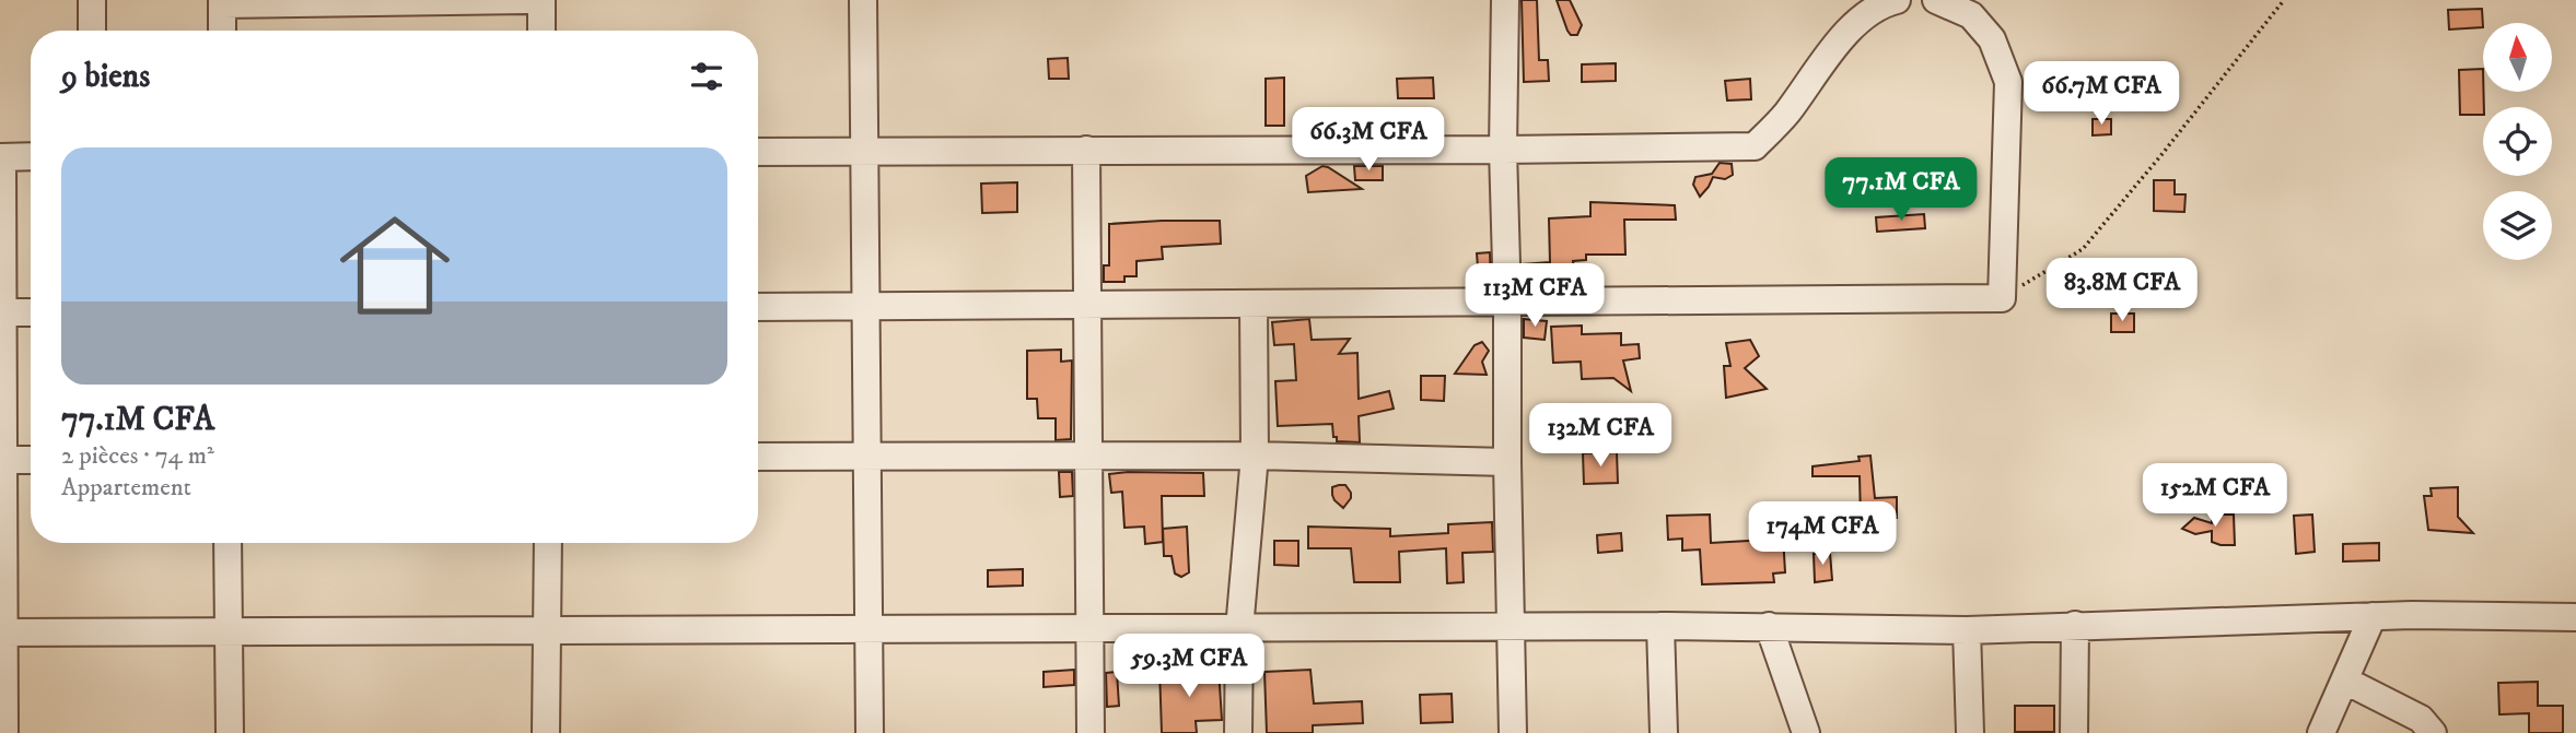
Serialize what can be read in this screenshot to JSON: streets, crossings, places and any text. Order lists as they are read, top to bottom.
{
  "north": "top",
  "page": {
    "heading": "9 biens",
    "price": [
      "66.7M CFA",
      "66.3M CFA",
      "77.1M CFA",
      "83.8M CFA",
      "113M CFA",
      "132M CFA",
      "152M CFA",
      "174M CFA",
      "59.3M CFA"
    ],
    "list": [
      {
        "name": "77.1M CFA",
        "note": "2 pièces · 74 m² · Appartement"
      }
    ]
  }
}
